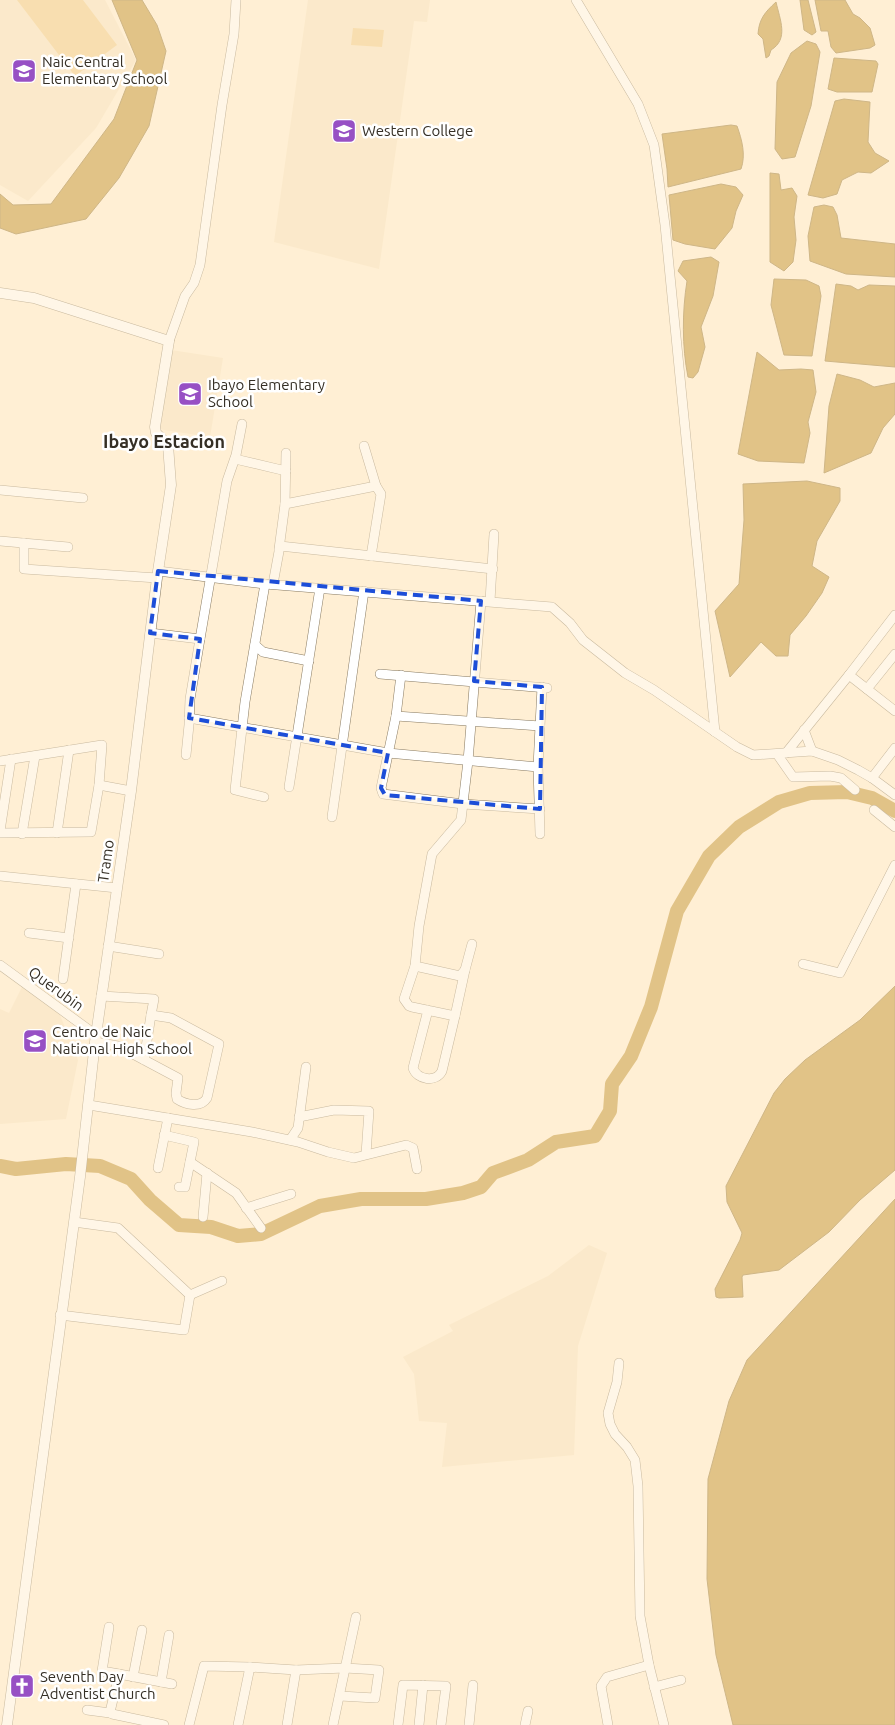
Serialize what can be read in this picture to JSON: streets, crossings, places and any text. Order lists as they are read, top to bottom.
{
  "streets": {
    "street": ["Tramo", "Querubin"]
  },
  "crossings": [
    ["Tramo", "Querubin"]
  ],
  "districts": ["Ibayo Estacion"],
  "places": {
    "school or university": [
      "Naic Central Elementary School",
      "Western College",
      "Ibayo Elementary School",
      "Centro de Naic National High School"
    ],
    "church": ["Seventh Day Adventist Church"]
  }
}
